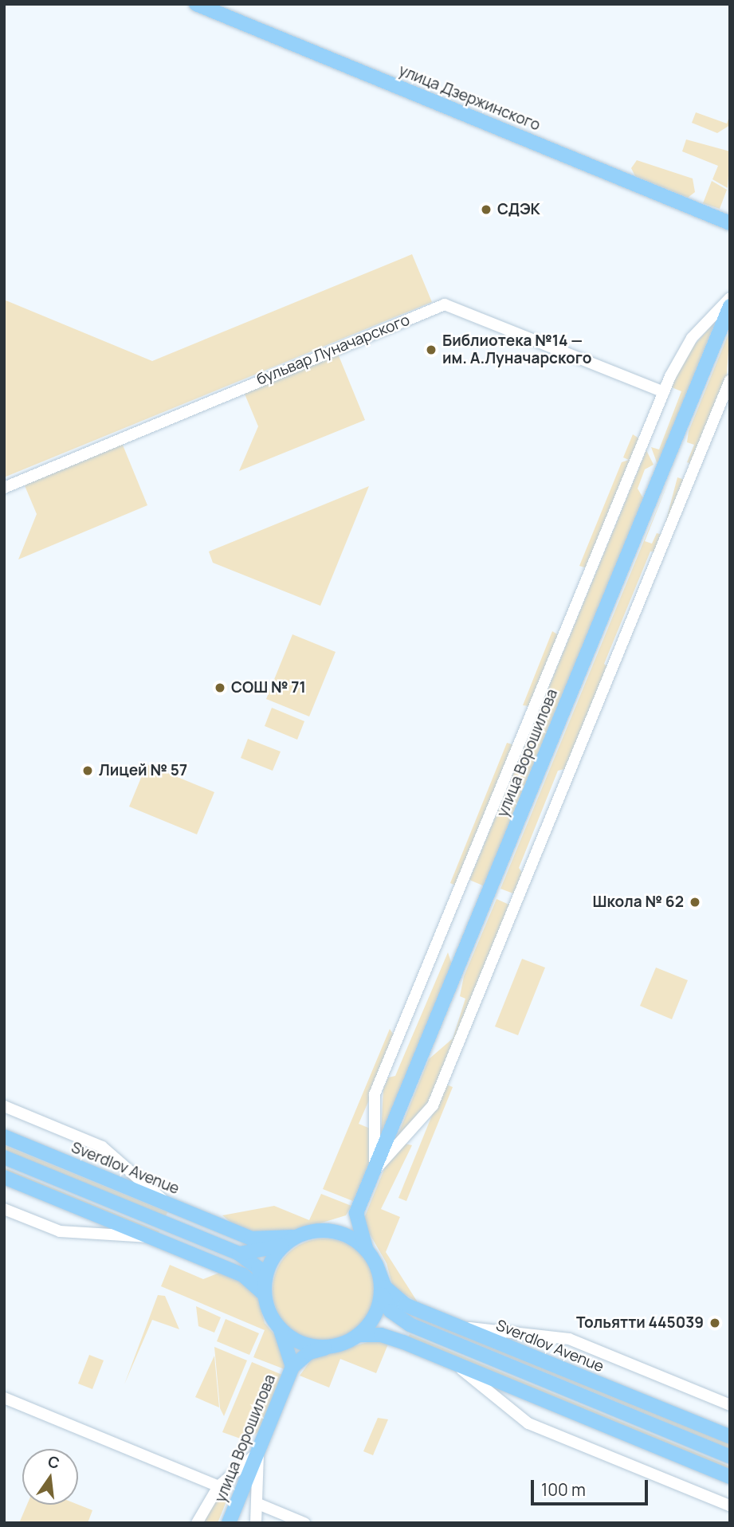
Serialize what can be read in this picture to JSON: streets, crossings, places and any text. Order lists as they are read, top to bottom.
{
  "streets": {
    "main road": ["улица Дзержинского", "улица Ворошилова", "Sverdlov Avenue"],
    "street": ["бульвар Луначарского"]
  },
  "places": [
    "СДЭК",
    "Библиотека №14 — им. А.Луначарского",
    "СОШ № 71",
    "Лицей № 57",
    "Школа № 62",
    "Тольятти 445039"
  ],
  "scale_bar": "100 m",
  "north": "top"
}
